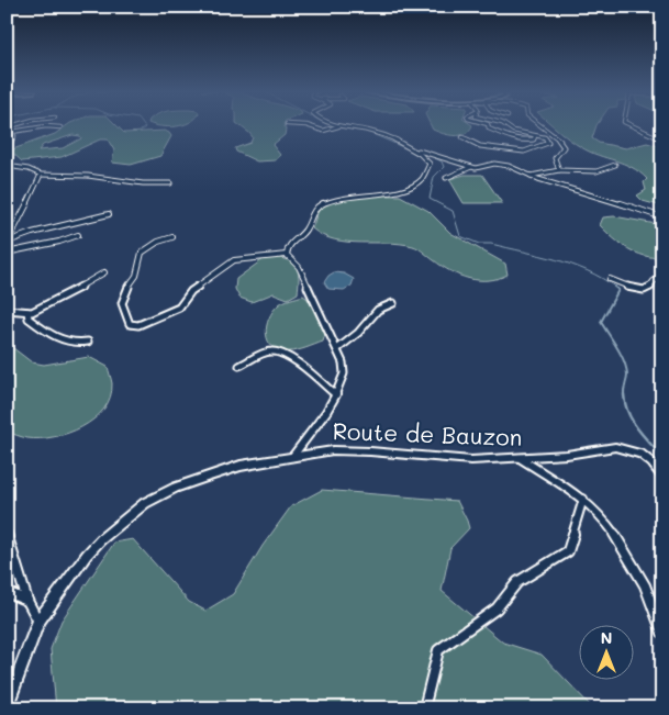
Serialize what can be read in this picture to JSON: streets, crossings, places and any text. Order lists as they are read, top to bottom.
{
  "streets": {
    "street": ["Route de Bauzon"]
  },
  "north": "top"
}
